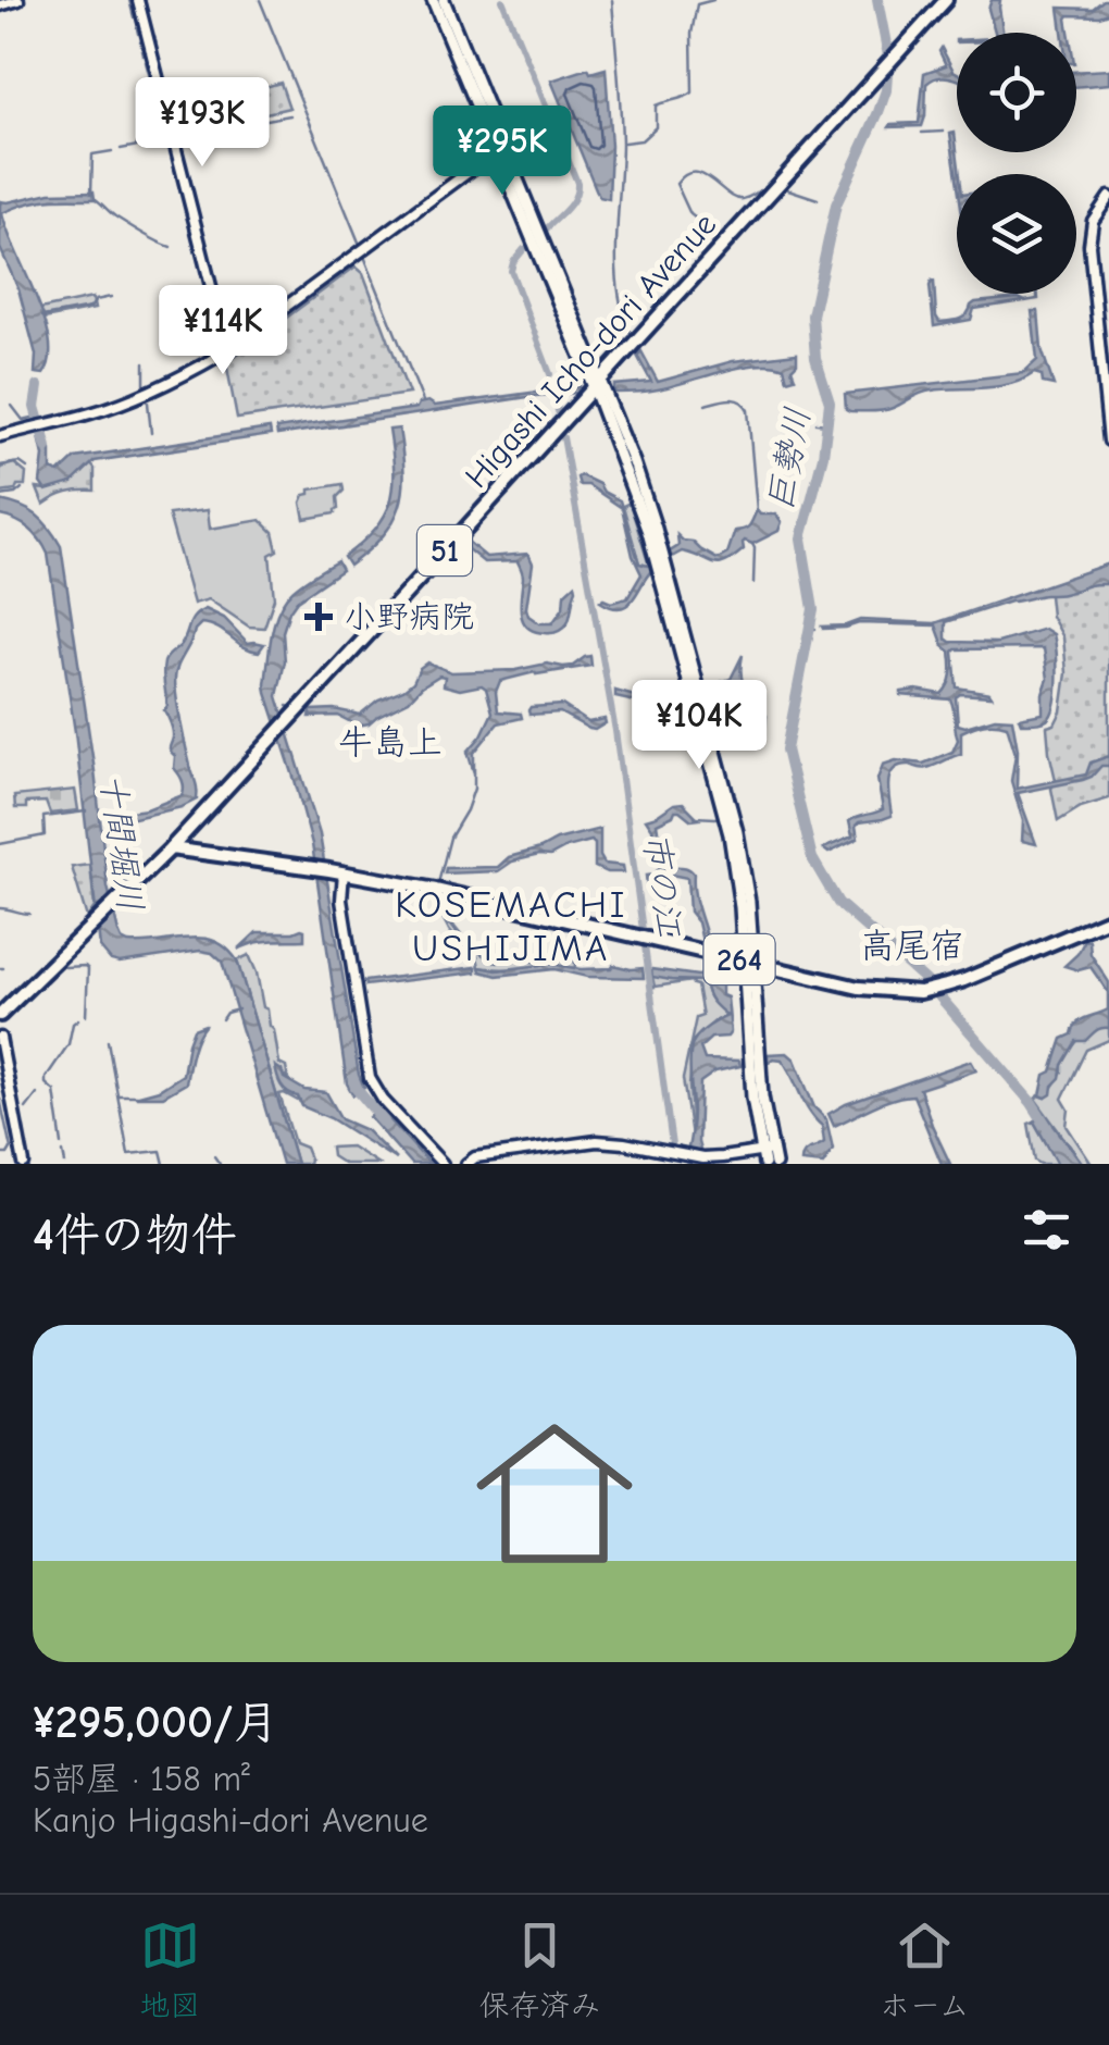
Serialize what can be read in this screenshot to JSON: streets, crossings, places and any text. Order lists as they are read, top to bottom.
{
  "streets": {
    "main road": ["Higashi Icho-dori Avenue", "51", "264"]
  },
  "crossings": [
    ["Higashi Icho-dori Avenue", "264"]
  ],
  "districts": ["牛島上", "KOSEMACHI USHIJIMA", "高尾宿"],
  "water": ["巨勢川", "十間堀川", "市の江"],
  "places": {
    "health": ["小野病院"]
  },
  "page": {
    "price": [
      "¥193K",
      "¥295K",
      "¥114K",
      "¥104K"
    ],
    "heading": "4件の物件",
    "list": [
      {
        "name": "¥295,000/月",
        "note": "5部屋 · 158 m² · Kanjo Higashi-dori Avenue"
      }
    ],
    "tabs": ["地図", "保存済み", "ホーム"]
  }
}
